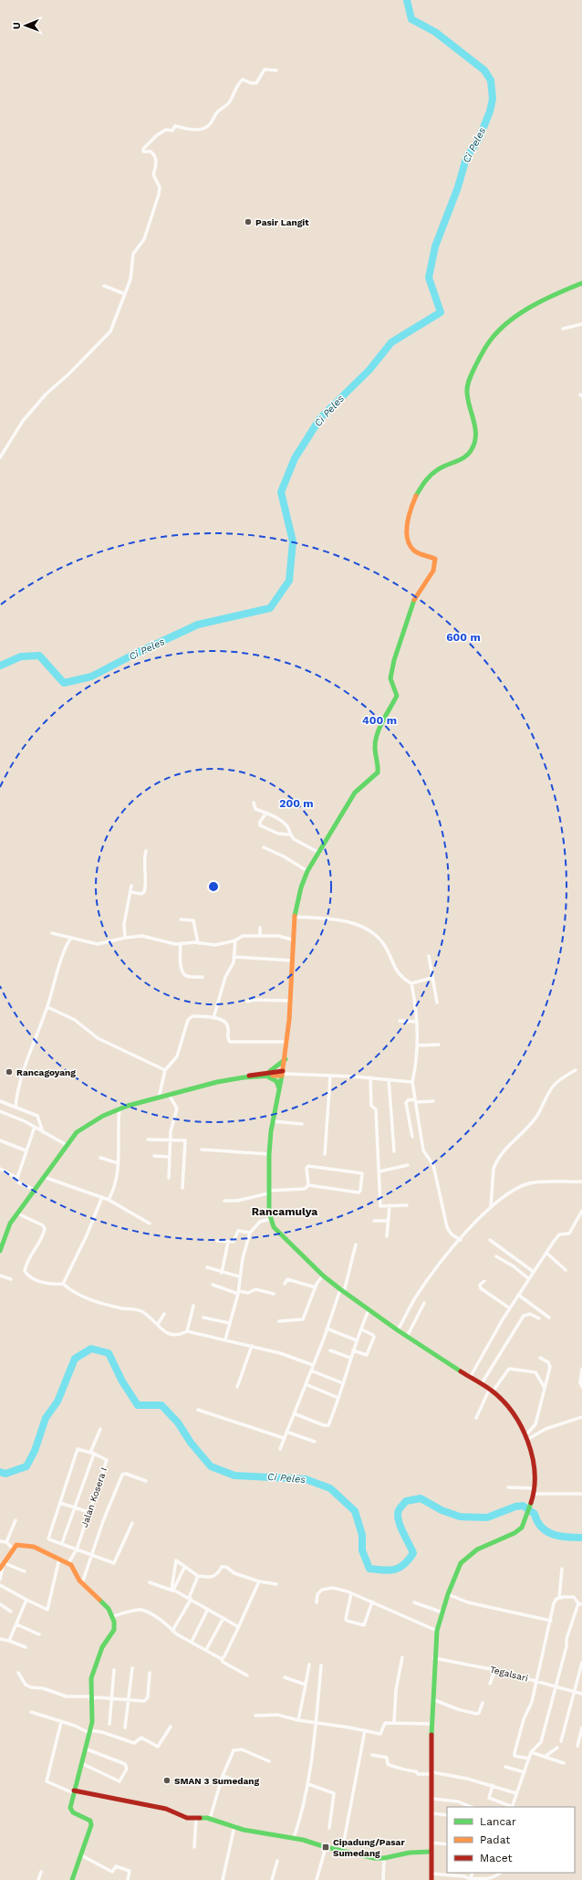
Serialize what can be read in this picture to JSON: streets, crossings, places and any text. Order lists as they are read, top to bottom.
{
  "streets": {
    "street": ["Jalan Kosera I", "Tegalsari"]
  },
  "districts": ["Rancamulya"],
  "water": ["Ci Peles"],
  "places": {
    "other": ["Pasir Langit", "Rancagoyang", "SMAN 3 Sumedang"],
    "transit": ["Cipadung/Pasar Sumedang"]
  },
  "legend": ["Lancar", "Padat", "Macet"],
  "north": "left",
  "rings": ["600 m", "400 m", "200 m"]
}
